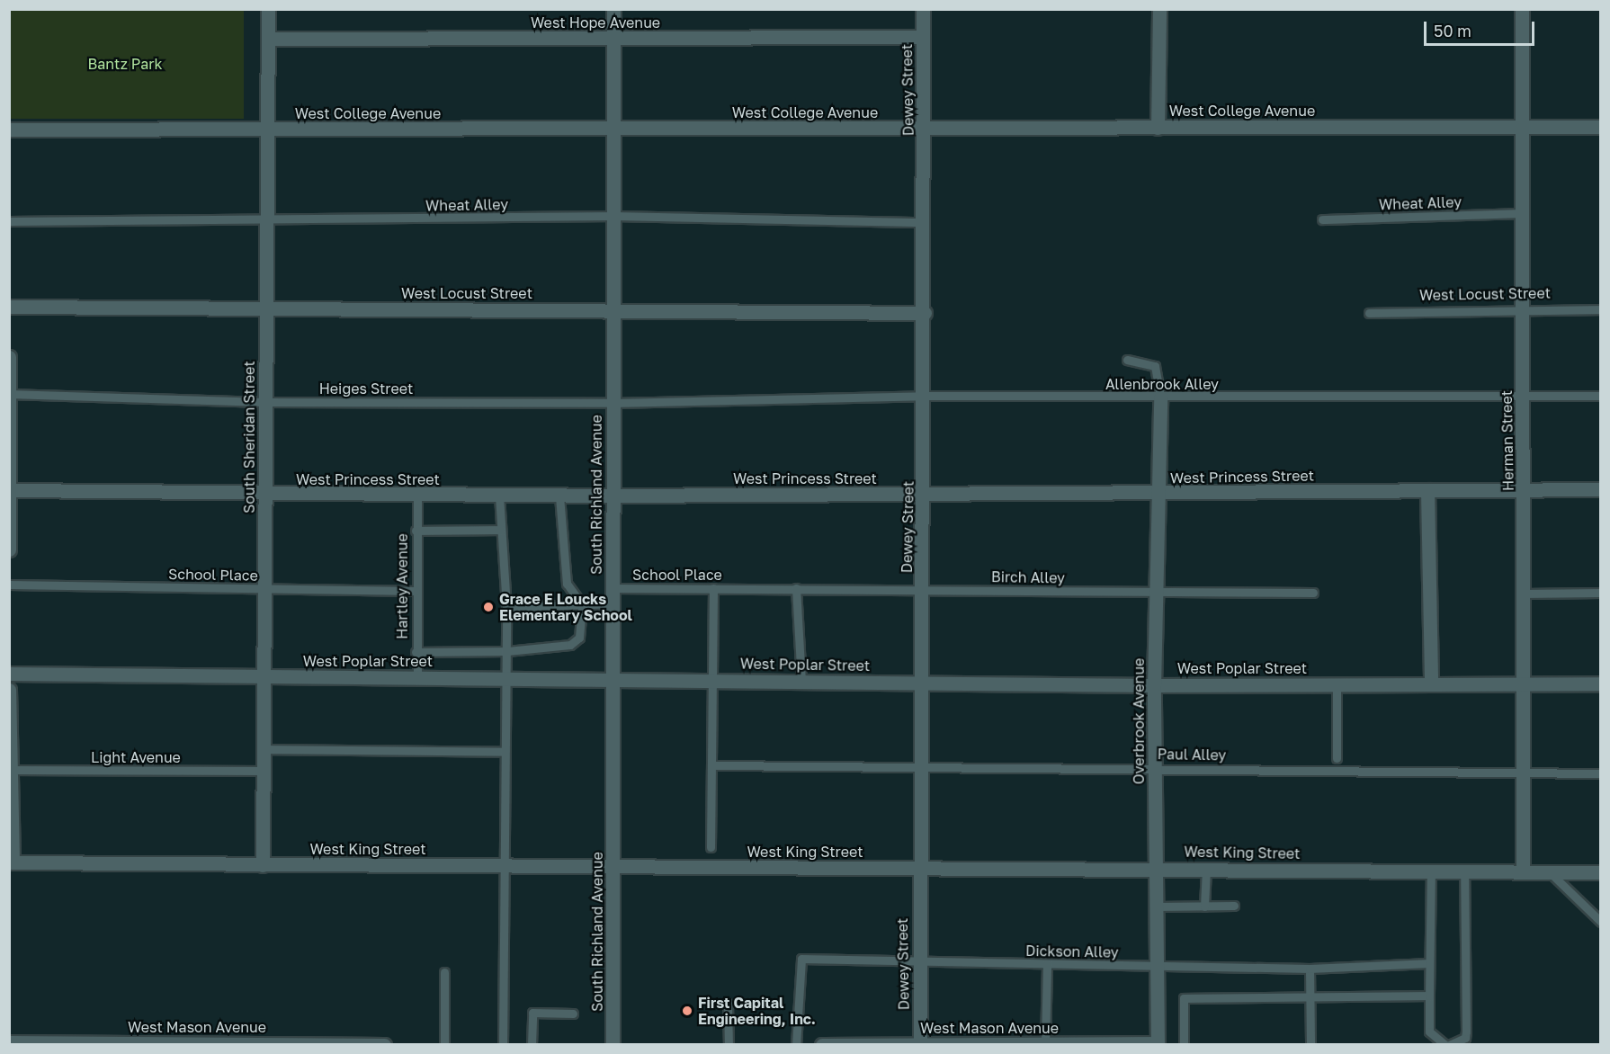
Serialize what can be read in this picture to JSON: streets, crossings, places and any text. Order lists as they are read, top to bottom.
{
  "streets": {
    "street": [
      "West Hope Avenue",
      "Dewey Street",
      "West College Avenue",
      "West Locust Street",
      "South Sheridan Street",
      "Herman Street",
      "West Princess Street",
      "South Richland Avenue",
      "West Poplar Street",
      "Overbrook Avenue",
      "West King Street",
      "West Mason Avenue"
    ],
    "lane": [
      "Wheat Alley",
      "Allenbrook Alley",
      "Heiges Street",
      "School Place",
      "Birch Alley",
      "Hartley Avenue",
      "Paul Alley",
      "Light Avenue",
      "Dickson Alley"
    ]
  },
  "crossings": [
    ["West Hope Avenue", "Dewey Street"],
    ["West Hope Avenue", "South Sheridan Street"],
    ["West Hope Avenue", "South Richland Avenue"],
    ["Dewey Street", "West College Avenue"],
    ["Dewey Street", "Wheat Alley"],
    ["Dewey Street", "West Locust Street"],
    ["Dewey Street", "Allenbrook Alley"],
    ["Dewey Street", "West Princess Street"],
    ["Dewey Street", "Birch Alley"],
    ["Dewey Street", "West Poplar Street"],
    ["Dewey Street", "Paul Alley"],
    ["Dewey Street", "West King Street"],
    ["Dewey Street", "Dickson Alley"],
    ["Dewey Street", "West Mason Avenue"],
    ["West College Avenue", "South Sheridan Street"],
    ["West College Avenue", "Herman Street"],
    ["West College Avenue", "South Richland Avenue"],
    ["Wheat Alley", "South Sheridan Street"],
    ["Wheat Alley", "Herman Street"],
    ["Wheat Alley", "South Richland Avenue"],
    ["West Locust Street", "South Sheridan Street"],
    ["West Locust Street", "Herman Street"],
    ["West Locust Street", "South Richland Avenue"],
    ["Allenbrook Alley", "Heiges Street"],
    ["Allenbrook Alley", "Herman Street"],
    ["Allenbrook Alley", "Overbrook Avenue"],
    ["Heiges Street", "South Sheridan Street"],
    ["Heiges Street", "South Richland Avenue"],
    ["South Sheridan Street", "West Princess Street"],
    ["South Sheridan Street", "School Place"],
    ["South Sheridan Street", "West Poplar Street"],
    ["South Sheridan Street", "Light Avenue"],
    ["South Sheridan Street", "West King Street"],
    ["Herman Street", "West Princess Street"],
    ["Herman Street", "West Poplar Street"],
    ["Herman Street", "Paul Alley"],
    ["Herman Street", "West King Street"],
    ["West Princess Street", "South Richland Avenue"],
    ["West Princess Street", "Hartley Avenue"],
    ["West Princess Street", "Overbrook Avenue"],
    ["South Richland Avenue", "School Place"],
    ["South Richland Avenue", "West Poplar Street"],
    ["South Richland Avenue", "West King Street"],
    ["School Place", "Birch Alley"],
    ["School Place", "Hartley Avenue"],
    ["Birch Alley", "Overbrook Avenue"],
    ["Hartley Avenue", "West Poplar Street"],
    ["West Poplar Street", "Overbrook Avenue"],
    ["Overbrook Avenue", "Paul Alley"],
    ["Overbrook Avenue", "West King Street"],
    ["Overbrook Avenue", "Dickson Alley"],
    ["Overbrook Avenue", "West Mason Avenue"]
  ],
  "parks": ["Bantz Park"],
  "places": ["Grace E Loucks Elementary School", "First Capital Engineering, Inc."],
  "scale_bar": "50 m"
}
